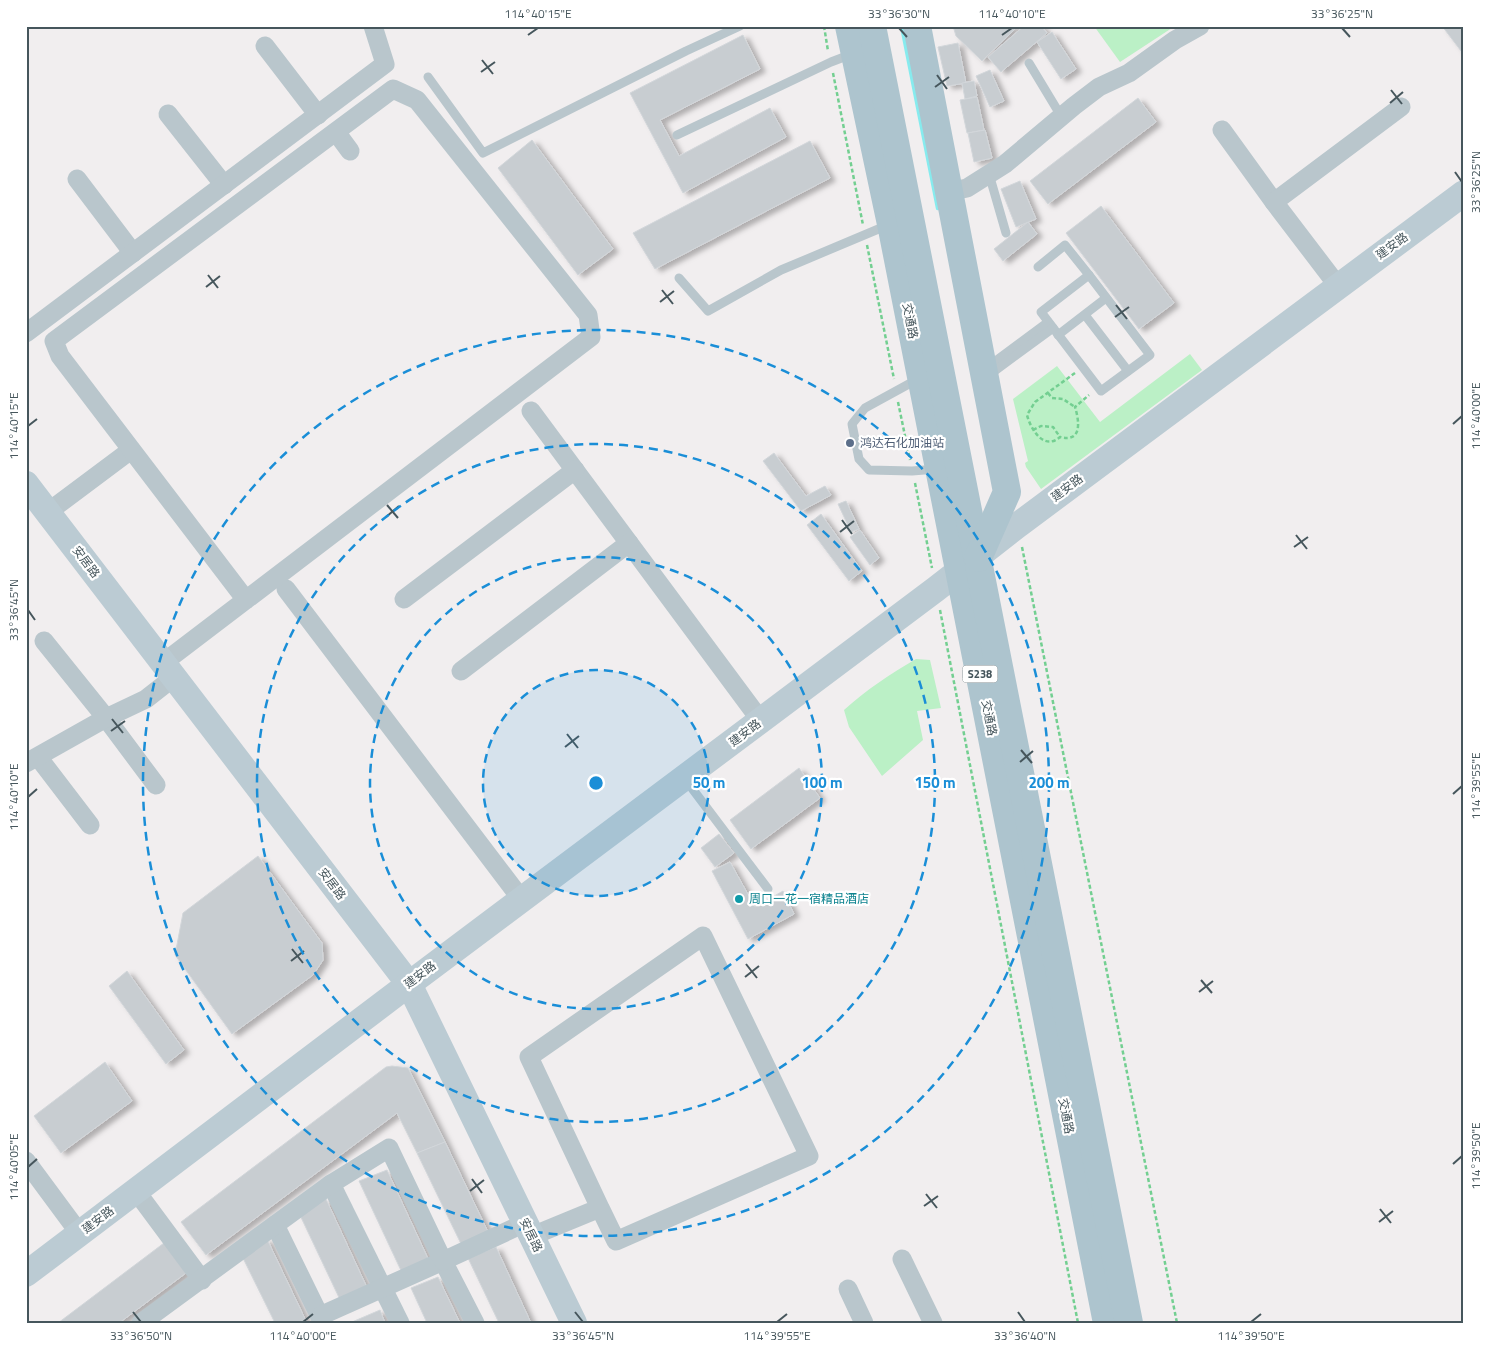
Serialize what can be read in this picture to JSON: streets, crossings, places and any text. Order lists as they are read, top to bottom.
{
  "streets": {
    "main road": ["交通路", "S238"],
    "street": ["建安路", "安居路"]
  },
  "crossings": [
    ["建安路", "交通路"],
    ["建安路", "安居路"]
  ],
  "places": ["鸿达石化加油站", "周口一花一宿精品酒店"],
  "coordinates": [
    "114°40'15\"E",
    "33°36'30\"N",
    "114°40'10\"E",
    "33°36'25\"N",
    "114°40'00\"E",
    "33°36'45\"N",
    "114°39'55\"E",
    "114°39'50\"E",
    "114°40'05\"E",
    "33°36'50\"N",
    "33°36'40\"N"
  ],
  "rings": [
    "50 m",
    "100 m",
    "150 m",
    "200 m"
  ]
}
